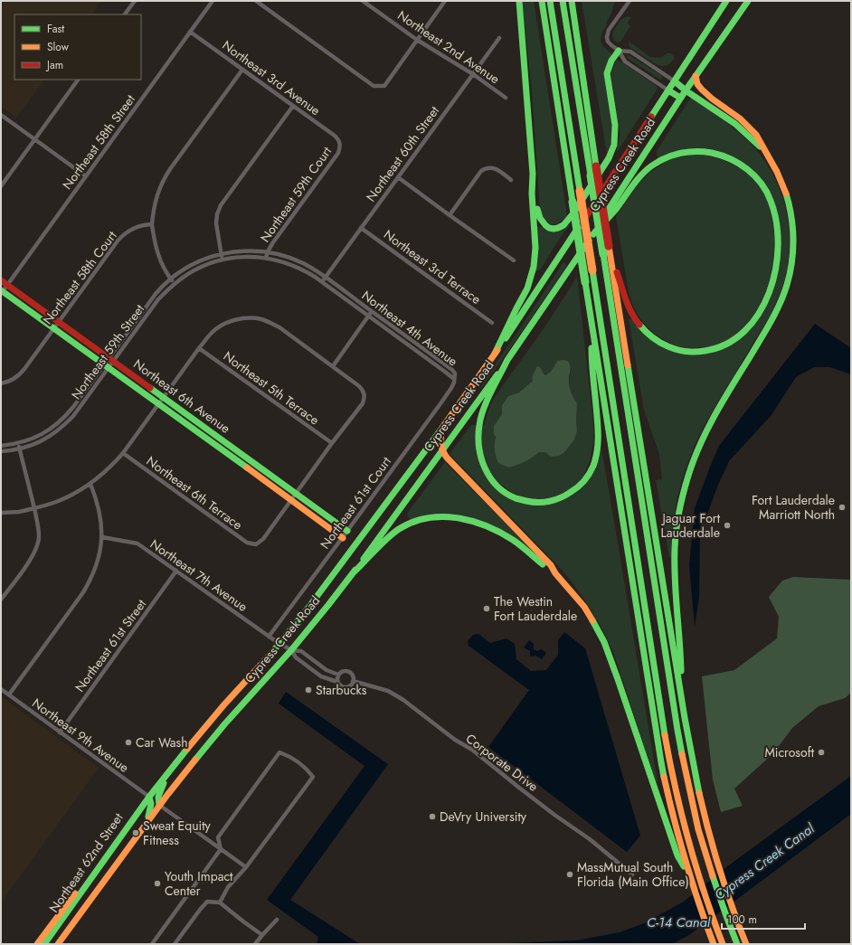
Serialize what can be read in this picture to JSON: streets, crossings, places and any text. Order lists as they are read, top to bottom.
{
  "streets": {
    "main road": ["Cypress Creek Road", "Northeast 6th Avenue", "Northeast 62nd Street"],
    "street": [
      "Northeast 2nd Avenue",
      "Northeast 3rd Avenue",
      "Northeast 58th Street",
      "Northeast 60th Street",
      "Northeast 59th Court",
      "Northeast 3rd Terrace",
      "Northeast 58th Court",
      "Northeast 4th Avenue",
      "Northeast 59th Street",
      "Northeast 5th Terrace",
      "Northeast 6th Terrace",
      "Northeast 61st Court",
      "Northeast 7th Avenue",
      "Northeast 61st Street",
      "Northeast 9th Avenue",
      "Corporate Drive"
    ]
  },
  "crossings": [
    ["Northeast 2nd Avenue", "Northeast 60th Street"],
    ["Northeast 3rd Avenue", "Northeast 58th Street"],
    ["Northeast 3rd Avenue", "Northeast 59th Court"],
    ["Northeast 58th Street", "Northeast 6th Avenue"],
    ["Northeast 60th Street", "Northeast 3rd Terrace"],
    ["Northeast 60th Street", "Northeast 4th Avenue"],
    ["Cypress Creek Road", "Northeast 7th Avenue"],
    ["Cypress Creek Road", "Northeast 9th Avenue"],
    ["Cypress Creek Road", "Northeast 62nd Street"],
    ["Northeast 59th Court", "Northeast 4th Avenue"],
    ["Northeast 58th Court", "Northeast 6th Avenue"],
    ["Northeast 4th Avenue", "Northeast 59th Street"],
    ["Northeast 4th Avenue", "Northeast 61st Court"],
    ["Northeast 59th Street", "Northeast 6th Avenue"],
    ["Northeast 6th Avenue", "Northeast 6th Terrace"],
    ["Northeast 6th Avenue", "Northeast 61st Court"],
    ["Northeast 61st Court", "Northeast 7th Avenue"],
    ["Northeast 7th Avenue", "Northeast 61st Street"],
    ["Northeast 61st Street", "Northeast 9th Avenue"],
    ["Northeast 9th Avenue", "Northeast 62nd Street"]
  ],
  "water": ["Cypress Creek Canal", "C-14 Canal"],
  "places": [
    "Fort Lauderdale Marriott North",
    "Jaguar Fort Lauderdale",
    "The Westin Fort Lauderdale",
    "Starbucks",
    "Car Wash",
    "Microsoft",
    "DeVry University",
    "Sweat Equity Fitness",
    "MassMutual South Florida (Main Office)",
    "Youth Impact Center"
  ],
  "legend": ["Fast", "Slow", "Jam"],
  "scale_bar": "100 m"
}
